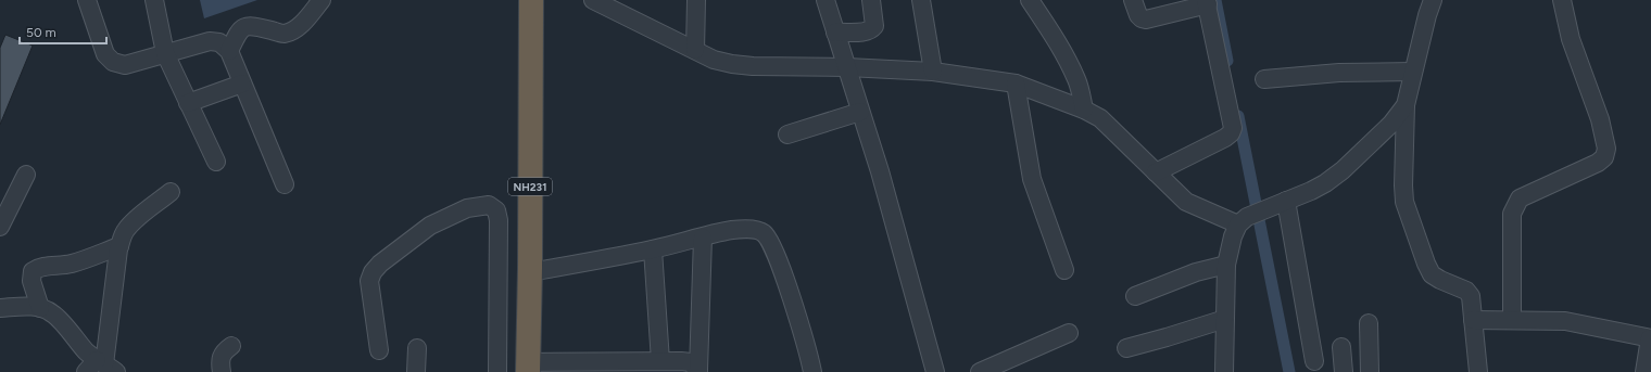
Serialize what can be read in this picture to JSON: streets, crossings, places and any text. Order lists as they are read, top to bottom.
{
  "streets": {
    "highway": ["NH231"]
  },
  "scale_bar": "50 m"
}
